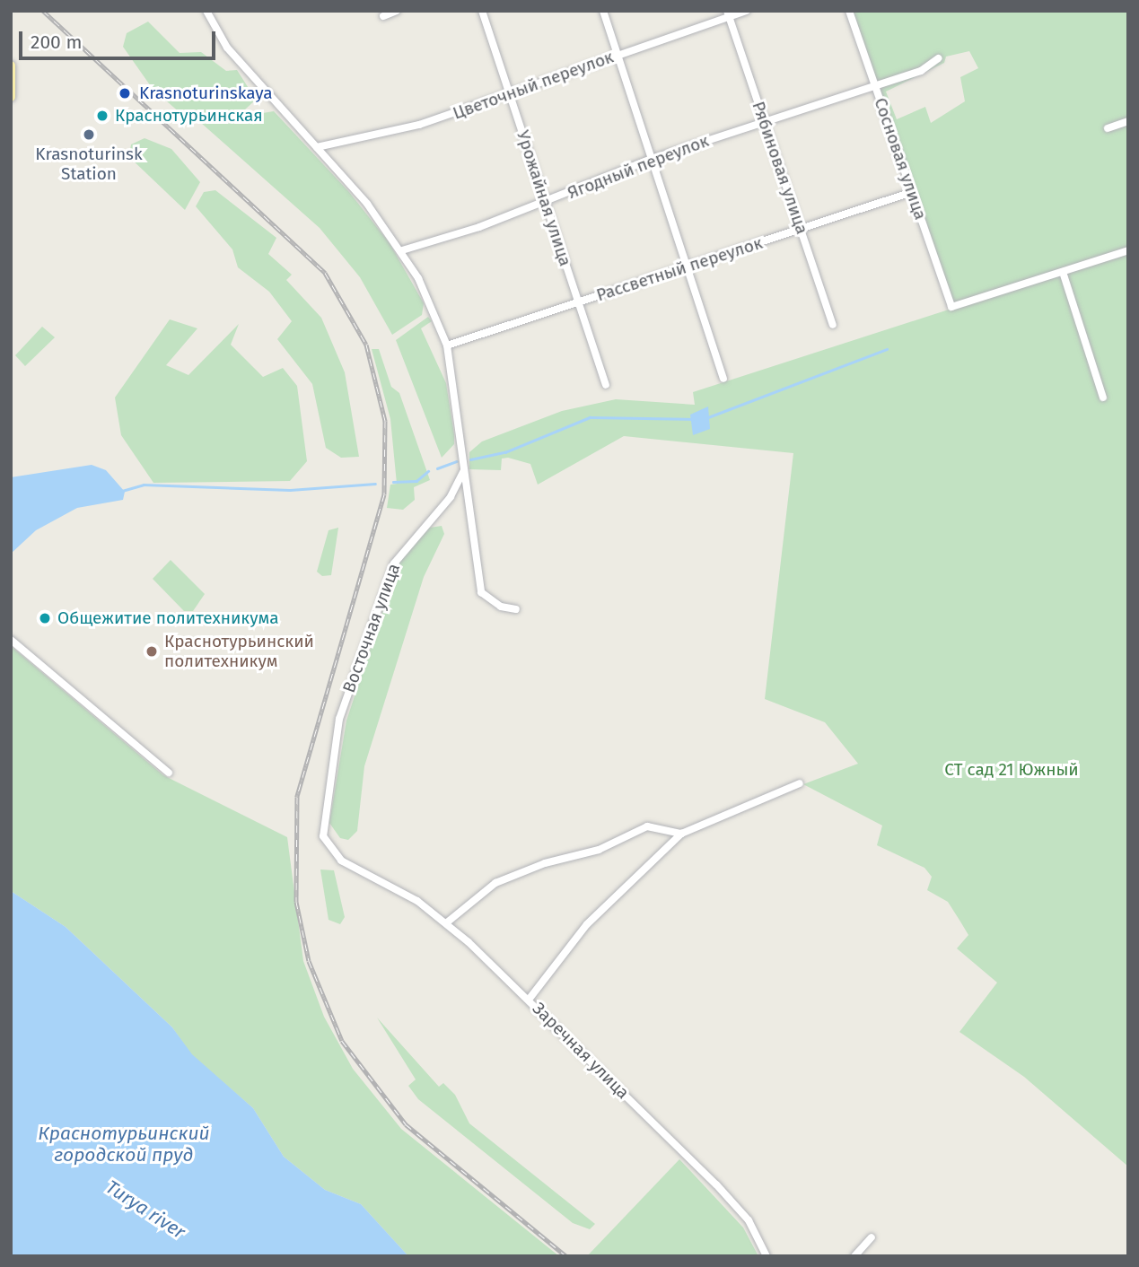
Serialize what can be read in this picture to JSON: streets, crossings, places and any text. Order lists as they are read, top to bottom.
{
  "streets": {
    "street": [
      "Цветочный переулок",
      "Сосновая улица",
      "Ягодный переулок",
      "Рябиновая улица",
      "Урожайная улица",
      "Рассветный переулок",
      "Восточная улица",
      "Заречная улица"
    ]
  },
  "crossings": [
    ["Цветочный переулок", "Рябиновая улица"],
    ["Цветочный переулок", "Урожайная улица"],
    ["Сосновая улица", "Ягодный переулок"],
    ["Сосновая улица", "Рассветный переулок"],
    ["Ягодный переулок", "Рябиновая улица"],
    ["Ягодный переулок", "Урожайная улица"],
    ["Рябиновая улица", "Рассветный переулок"],
    ["Урожайная улица", "Рассветный переулок"],
    ["Восточная улица", "Заречная улица"]
  ],
  "water": ["Краснотурьинский городской пруд", "Turya river"],
  "parks": ["СТ сад 21 Южный"],
  "places": [
    "Krasnoturinskaya",
    "Краснотурьинская",
    "Krasnoturinsk Station",
    "Общежитие политехникума",
    "Краснотурьинский политехникум"
  ],
  "scale_bar": "200 m"
}
